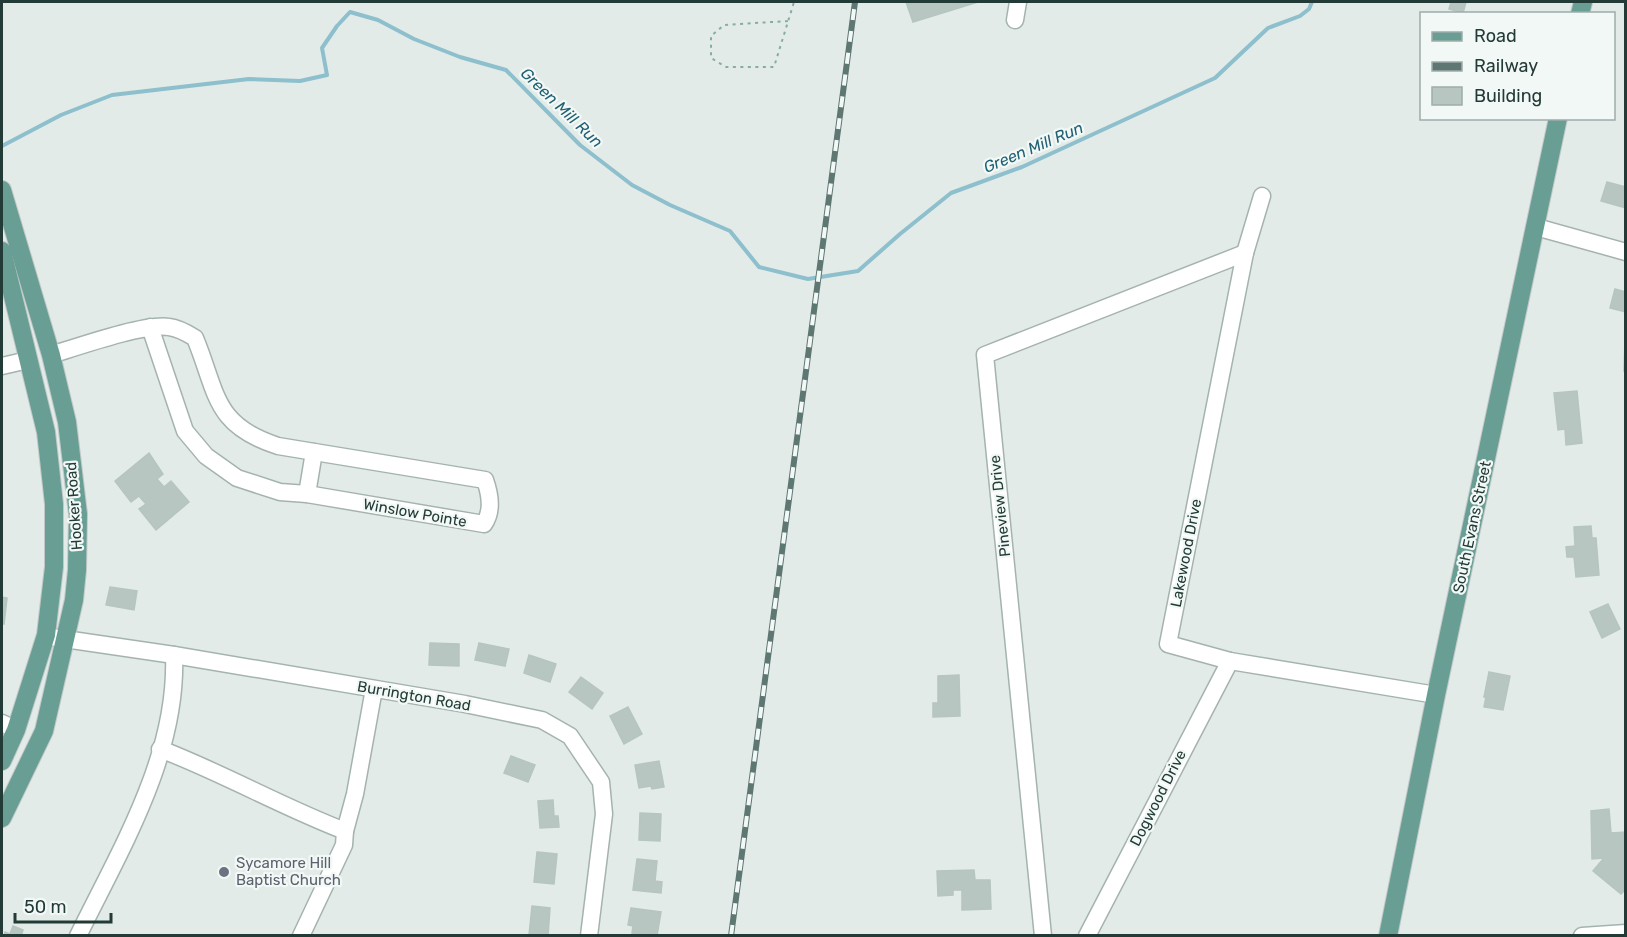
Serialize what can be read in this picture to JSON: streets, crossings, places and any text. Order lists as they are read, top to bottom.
{
  "streets": {
    "main road": ["Hooker Road", "South Evans Street"],
    "street": [
      "Pineview Drive",
      "Winslow Pointe",
      "Lakewood Drive",
      "Burrington Road",
      "Dogwood Drive"
    ]
  },
  "crossings": [
    ["Hooker Road", "Winslow Pointe"],
    ["Hooker Road", "Burrington Road"],
    ["Pineview Drive", "Lakewood Drive"],
    ["South Evans Street", "Lakewood Drive"],
    ["Lakewood Drive", "Dogwood Drive"]
  ],
  "water": ["Green Mill Run"],
  "places": ["Sycamore Hill Baptist Church"],
  "legend": ["Road", "Railway", "Building"],
  "scale_bar": "50 m"
}
